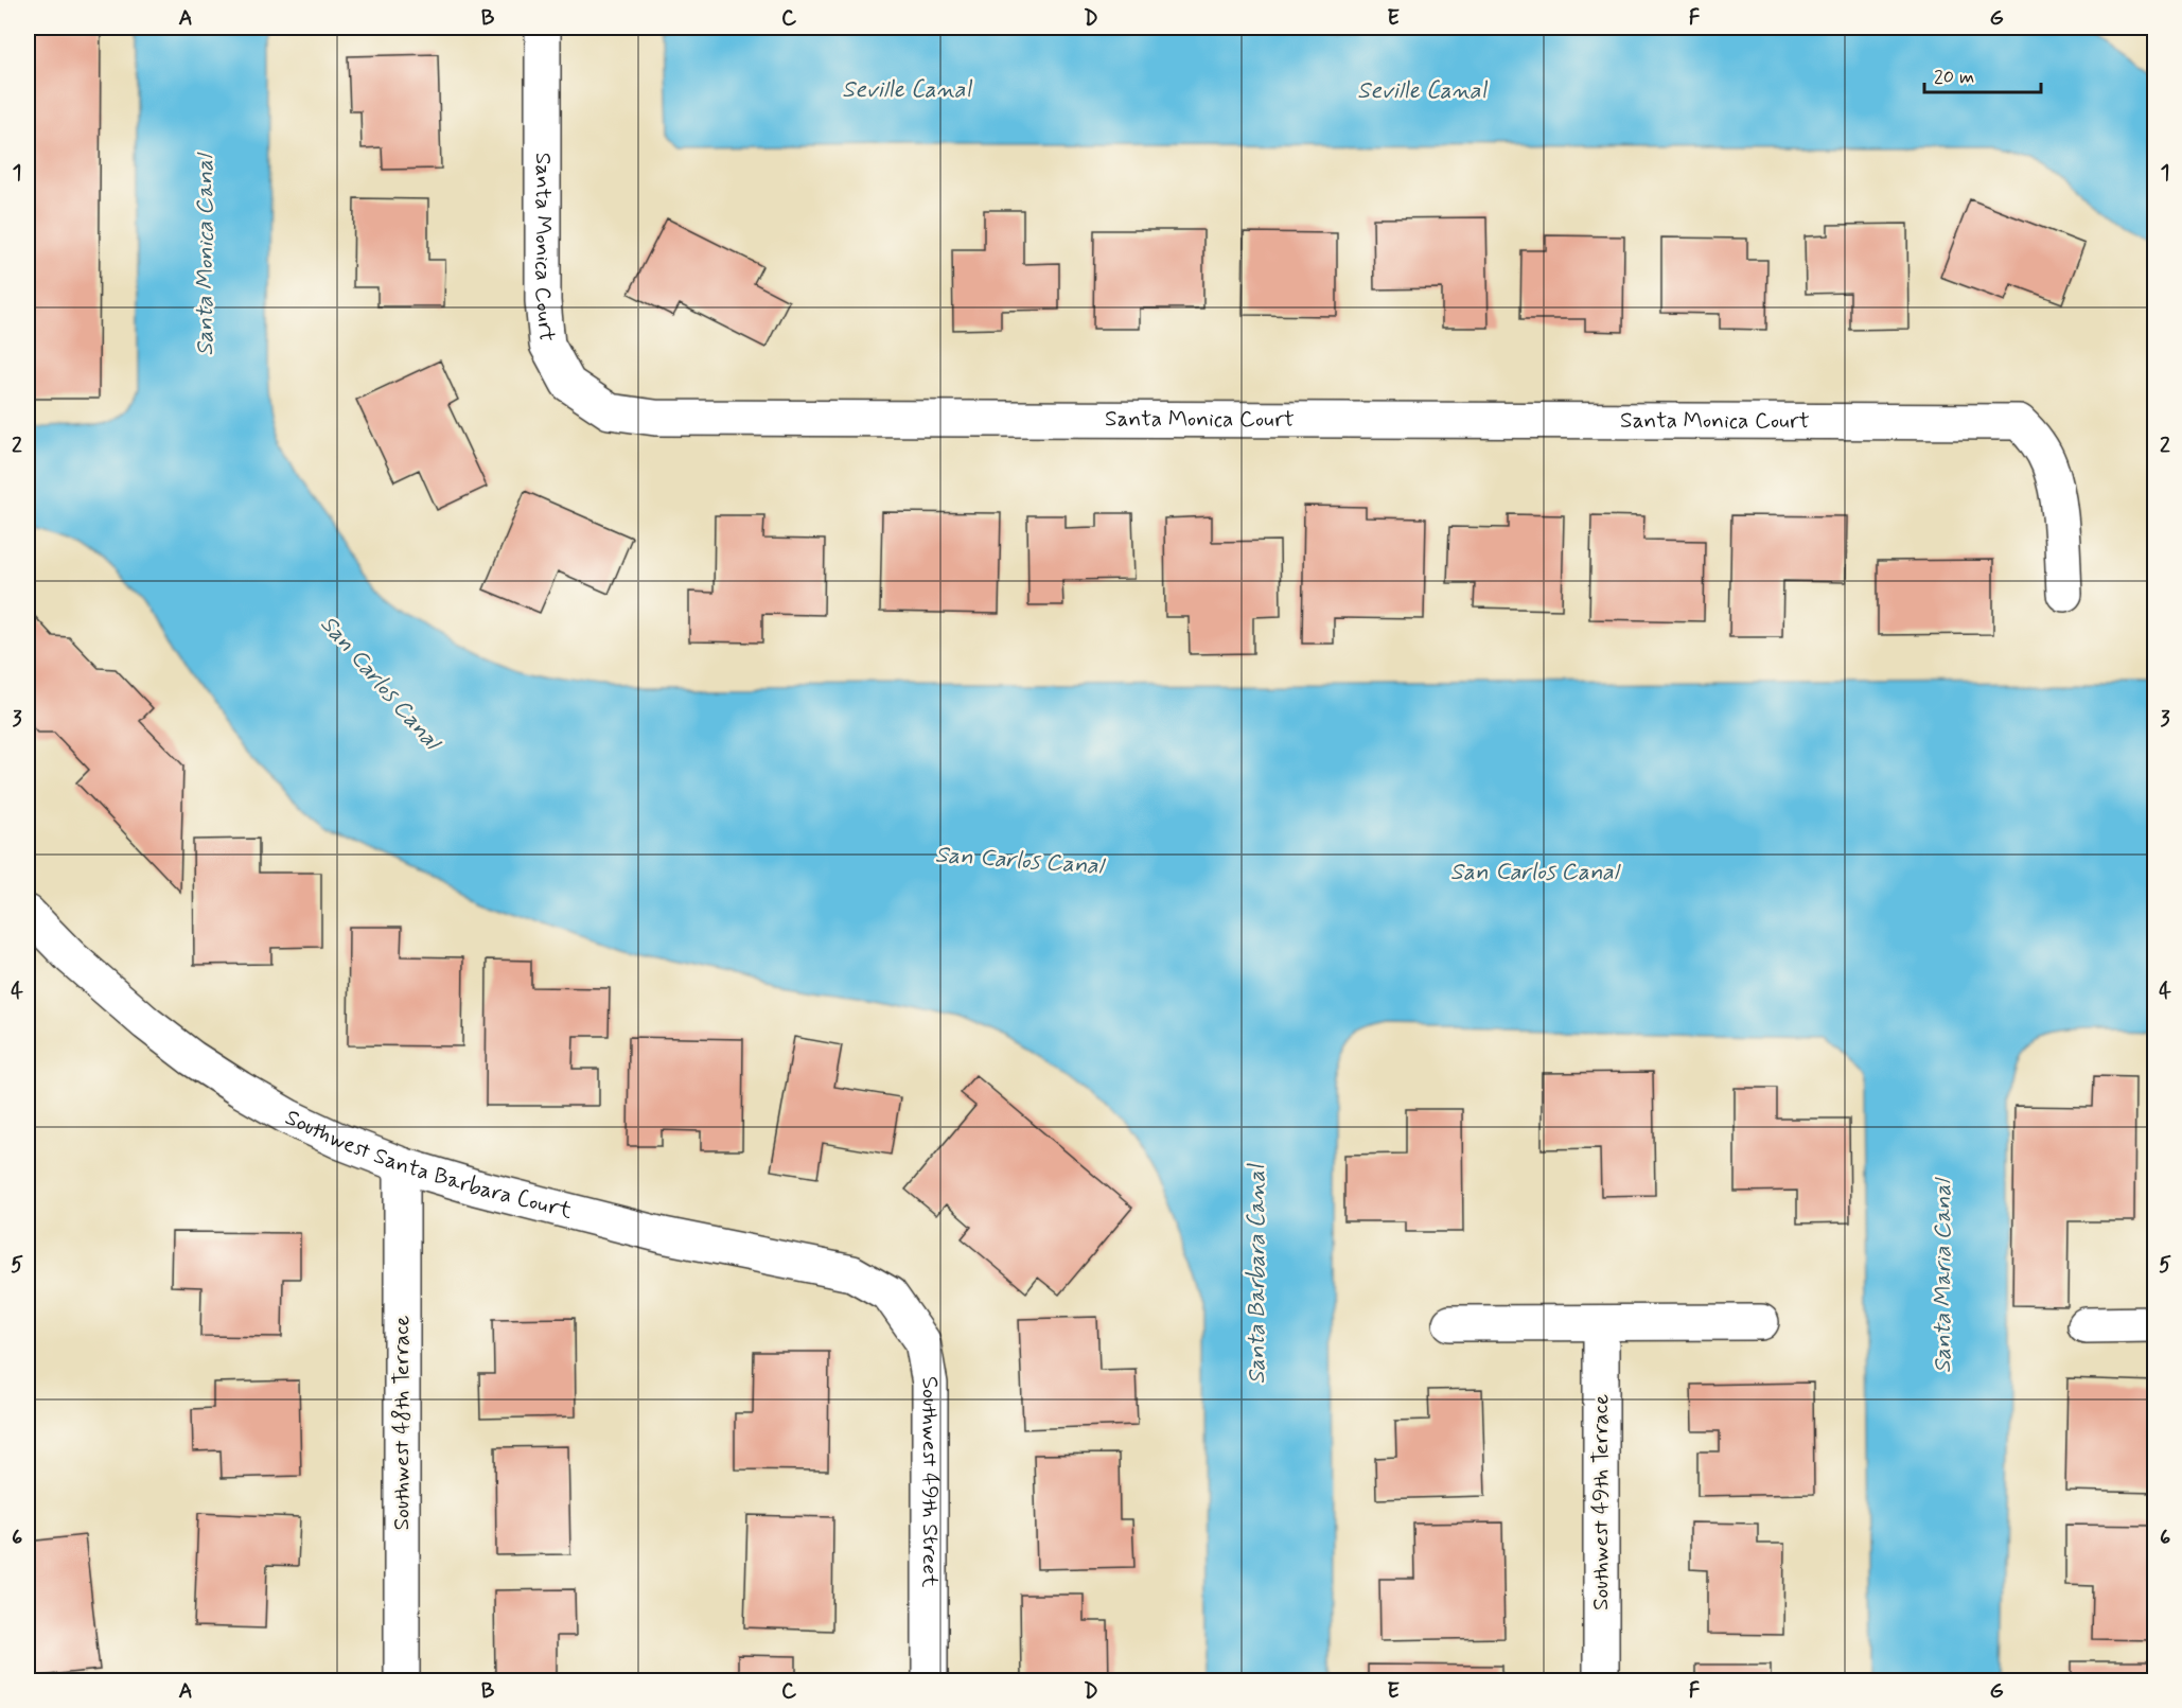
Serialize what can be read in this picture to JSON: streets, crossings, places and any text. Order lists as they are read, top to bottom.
{
  "streets": {
    "street": [
      "Santa Monica Court",
      "Southwest Santa Barbara Court",
      "Southwest 48th Terrace",
      "Southwest 49th Street",
      "Southwest 49th Terrace"
    ]
  },
  "crossings": [
    ["Southwest Santa Barbara Court", "Southwest 48th Terrace"],
    ["Southwest Santa Barbara Court", "Southwest 49th Street"]
  ],
  "water": [
    "Seville Canal",
    "Santa Monica Canal",
    "San Carlos Canal",
    "Santa Barbara Canal",
    "Santa Maria Canal"
  ],
  "scale_bar": "20 m",
  "grid": {
    "columns": [
      "A",
      "B",
      "C",
      "D",
      "E",
      "F",
      "G"
    ],
    "rows": [
      "1",
      "2",
      "3",
      "4",
      "5",
      "6"
    ]
  }
}
